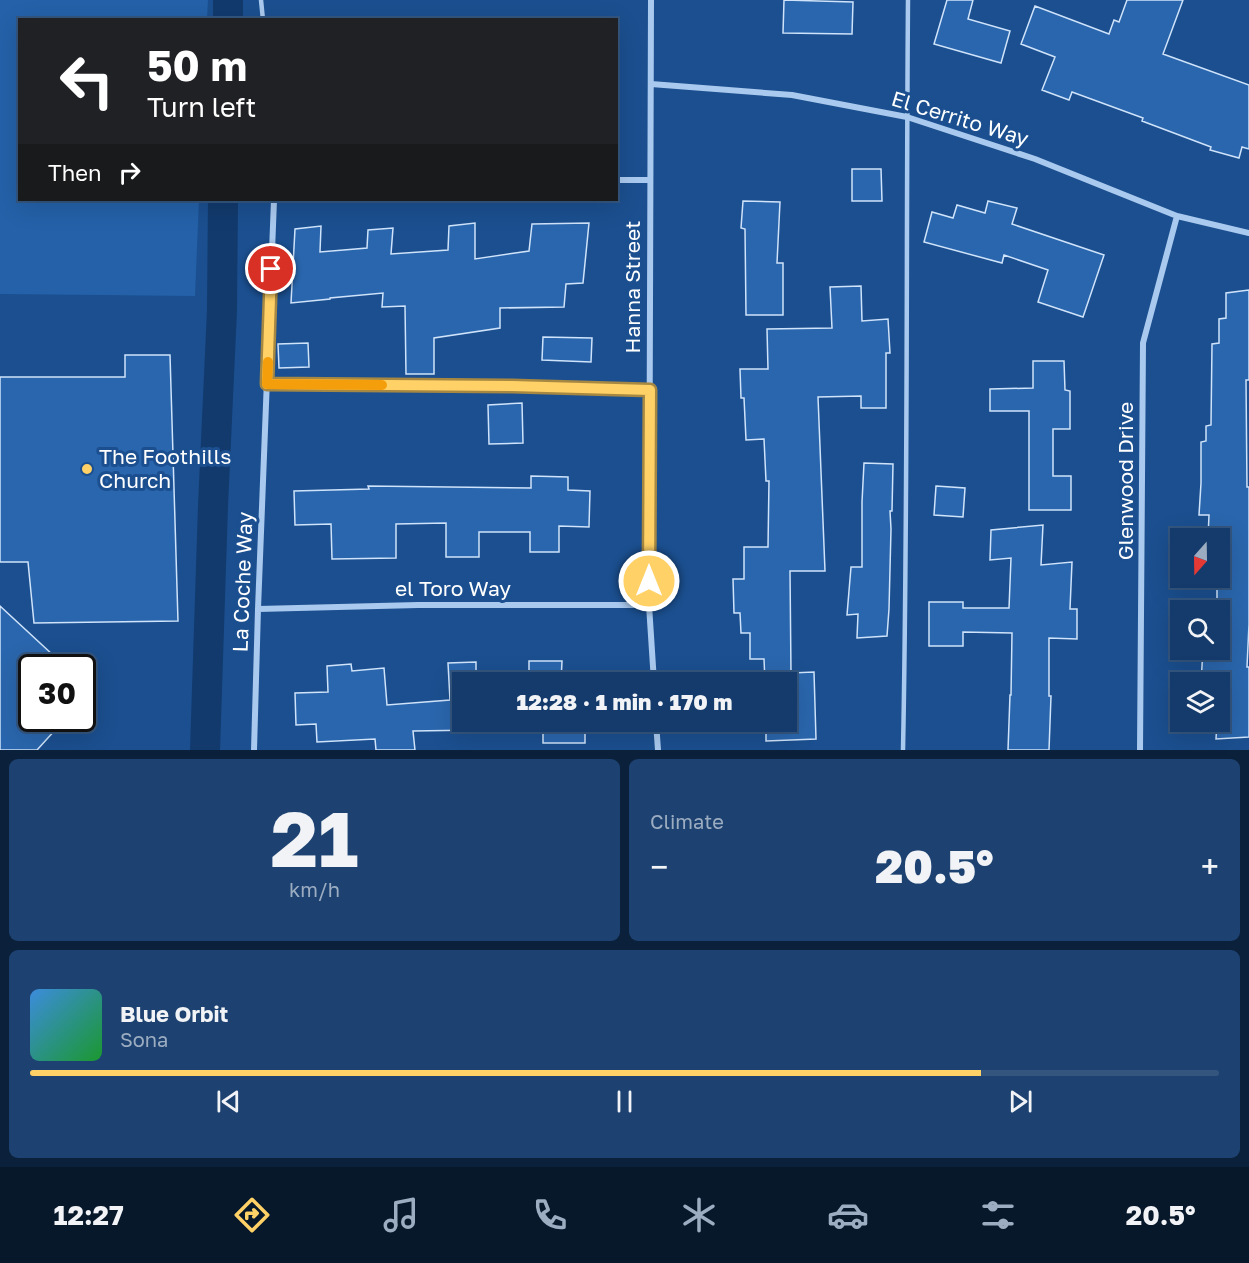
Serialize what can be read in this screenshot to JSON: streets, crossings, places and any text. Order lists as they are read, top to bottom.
{
  "streets": {
    "street": [
      "El Cerrito Way",
      "Hanna Street",
      "Glenwood Drive",
      "La Coche Way",
      "el Toro Way"
    ]
  },
  "crossings": [
    ["El Cerrito Way", "Hanna Street"],
    ["El Cerrito Way", "Glenwood Drive"],
    ["Hanna Street", "el Toro Way"],
    ["La Coche Way", "el Toro Way"]
  ],
  "places": ["The Foothills Church"],
  "north": "bottom",
  "page": {
    "turn": ["50 m", "Turn left"],
    "then": "Then",
    "limit": "30",
    "trip": "12:28 · 1 min · 170 m",
    "tile": [
      ["21", "km/h"],
      "Climate"
    ],
    "heat": ["−", "20.5°", "+"],
    "song": ["Blue Orbit", "Sona"],
    "tabs": ["12:27", "20.5°"]
  }
}
